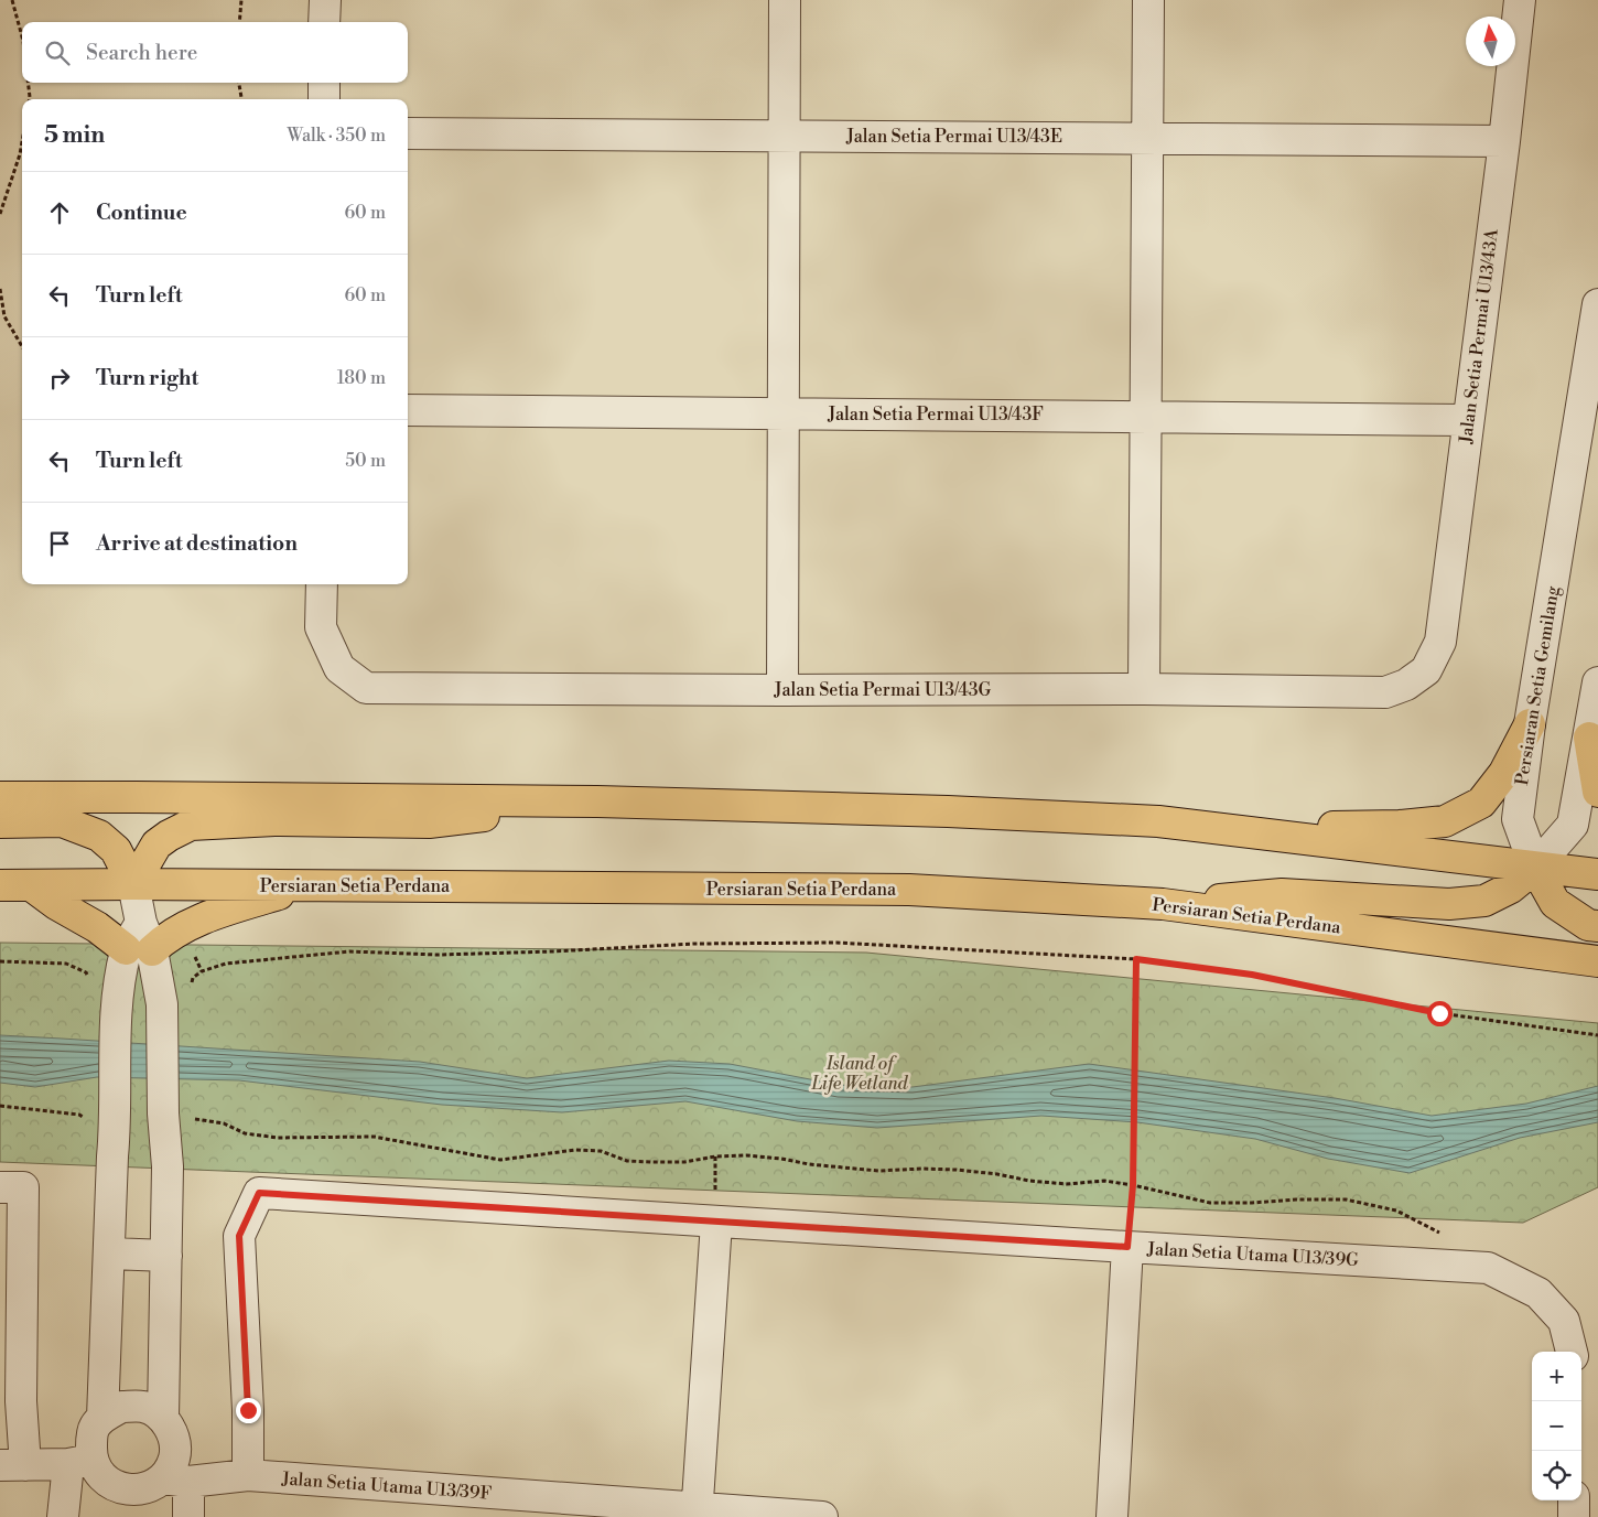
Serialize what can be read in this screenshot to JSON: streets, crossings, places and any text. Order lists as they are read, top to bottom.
{
  "streets": {
    "main road": ["Persiaran Setia Perdana"],
    "street": [
      "Jalan Setia Permai U13/43E",
      "Jalan Setia Permai U13/43A",
      "Jalan Setia Permai U13/43F",
      "Persiaran Setia Gemilang",
      "Jalan Setia Permai U13/43G",
      "Jalan Setia Utama U13/39G",
      "Jalan Setia Utama U13/39F"
    ]
  },
  "crossings": [
    ["Jalan Setia Permai U13/43E", "Jalan Setia Permai U13/43A"],
    ["Jalan Setia Permai U13/43A", "Jalan Setia Permai U13/43F"],
    ["Jalan Setia Permai U13/43A", "Jalan Setia Permai U13/43G"],
    ["Jalan Setia Utama U13/39G", "Jalan Setia Utama U13/39F"]
  ],
  "parks": ["Island of Life Wetland"],
  "north": "top",
  "page": {
    "search": "Search here",
    "heading": ["5 min", "Walk · 350 m"],
    "list": [
      ["Continue", "60 m"],
      ["Turn left", "60 m"],
      ["Turn right", "180 m"],
      ["Turn left", "50 m"],
      "Arrive at destination"
    ],
    "map_buttons": ["+", "−"]
  }
}
